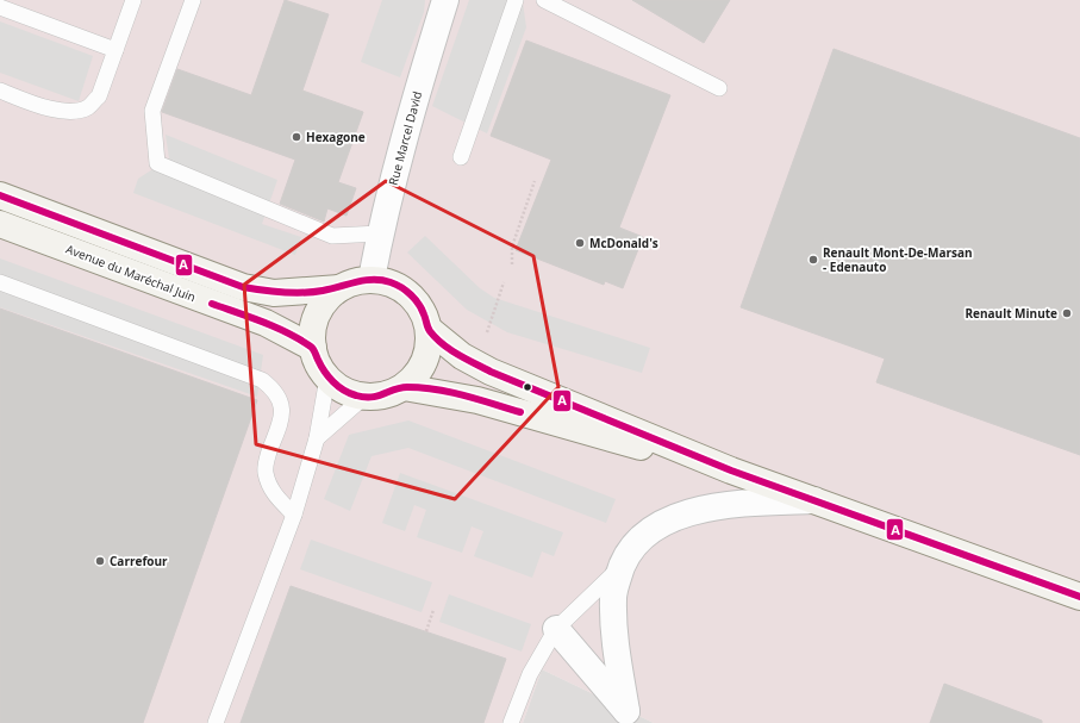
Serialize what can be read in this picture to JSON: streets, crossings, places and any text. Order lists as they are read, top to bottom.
{
  "streets": {
    "main road": ["Avenue du Maréchal Juin"],
    "street": ["Rue Marcel David"]
  },
  "crossings": [
    ["Rue Marcel David", "Avenue du Maréchal Juin"]
  ],
  "places": [
    "Hexagone",
    "McDonald's",
    "Renault Mont-De-Marsan - Edenauto",
    "Renault Minute",
    "Carrefour"
  ],
  "lines": ["transit line A"]
}
